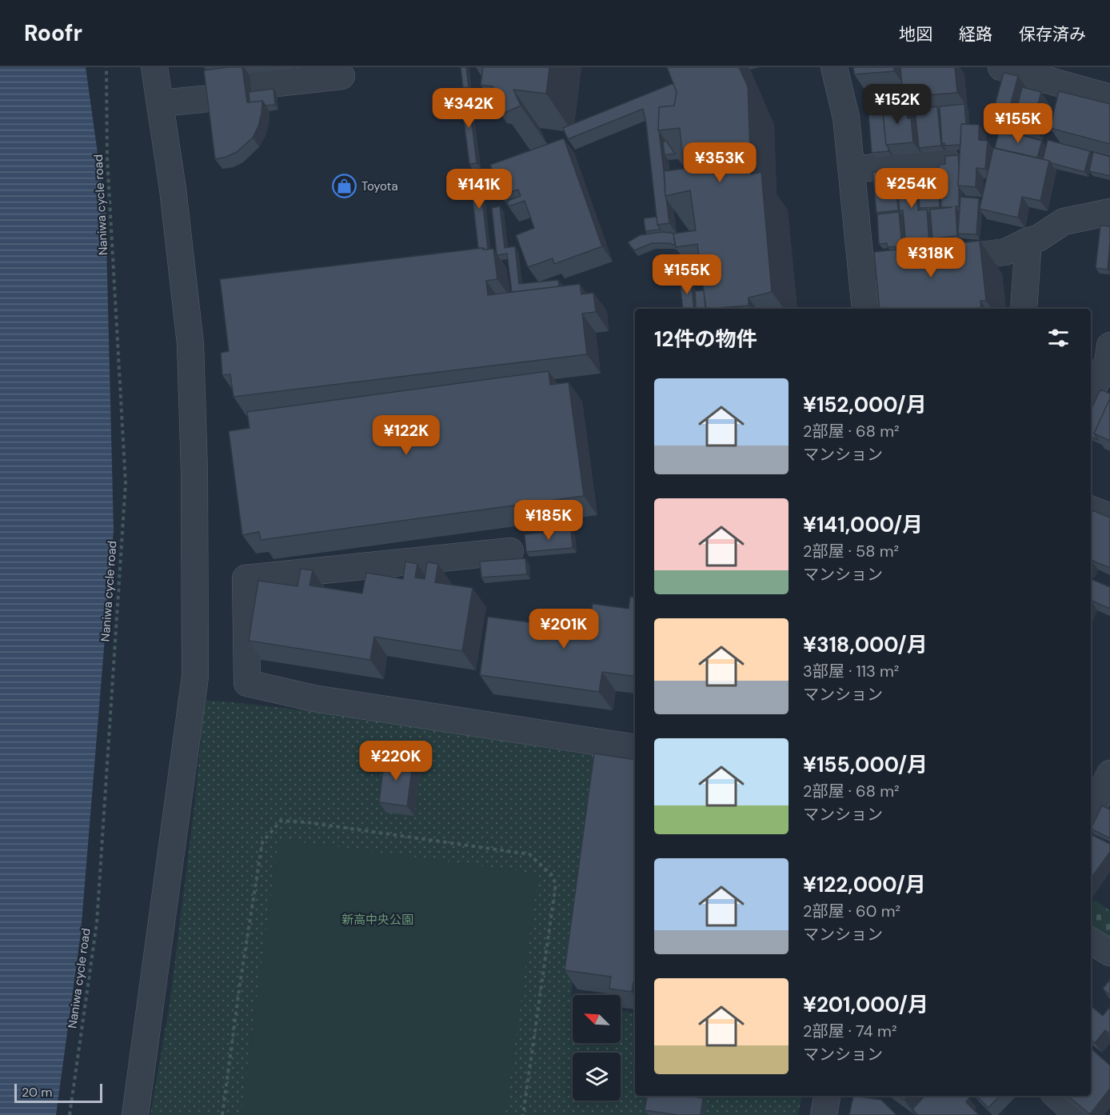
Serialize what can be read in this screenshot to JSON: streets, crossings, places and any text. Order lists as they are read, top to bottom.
{
  "streets": {
    "path": ["Naniwa cycle road"]
  },
  "parks": ["新高中央公園"],
  "places": {
    "shop": ["Toyota"]
  },
  "scale_bar": "20 m",
  "north": "top left",
  "page": {
    "header": "Roofr",
    "nav": ["地図", "経路", "保存済み"],
    "price": [
      "¥152K",
      "¥342K",
      "¥155K",
      "¥353K",
      "¥254K",
      "¥141K",
      "¥318K",
      "¥155K",
      "¥122K",
      "¥185K",
      "¥201K",
      "¥220K"
    ],
    "heading": "12件の物件",
    "list": [
      {
        "name": "¥152,000/月",
        "note": "2部屋 · 68 m² · マンション"
      },
      {
        "name": "¥141,000/月",
        "note": "2部屋 · 58 m² · マンション"
      },
      {
        "name": "¥318,000/月",
        "note": "3部屋 · 113 m² · マンション"
      },
      {
        "name": "¥155,000/月",
        "note": "2部屋 · 68 m² · マンション"
      },
      {
        "name": "¥122,000/月",
        "note": "2部屋 · 60 m² · マンション"
      },
      {
        "name": "¥201,000/月",
        "note": "2部屋 · 74 m² · マンション"
      }
    ],
    "scale": "20 m"
  }
}
